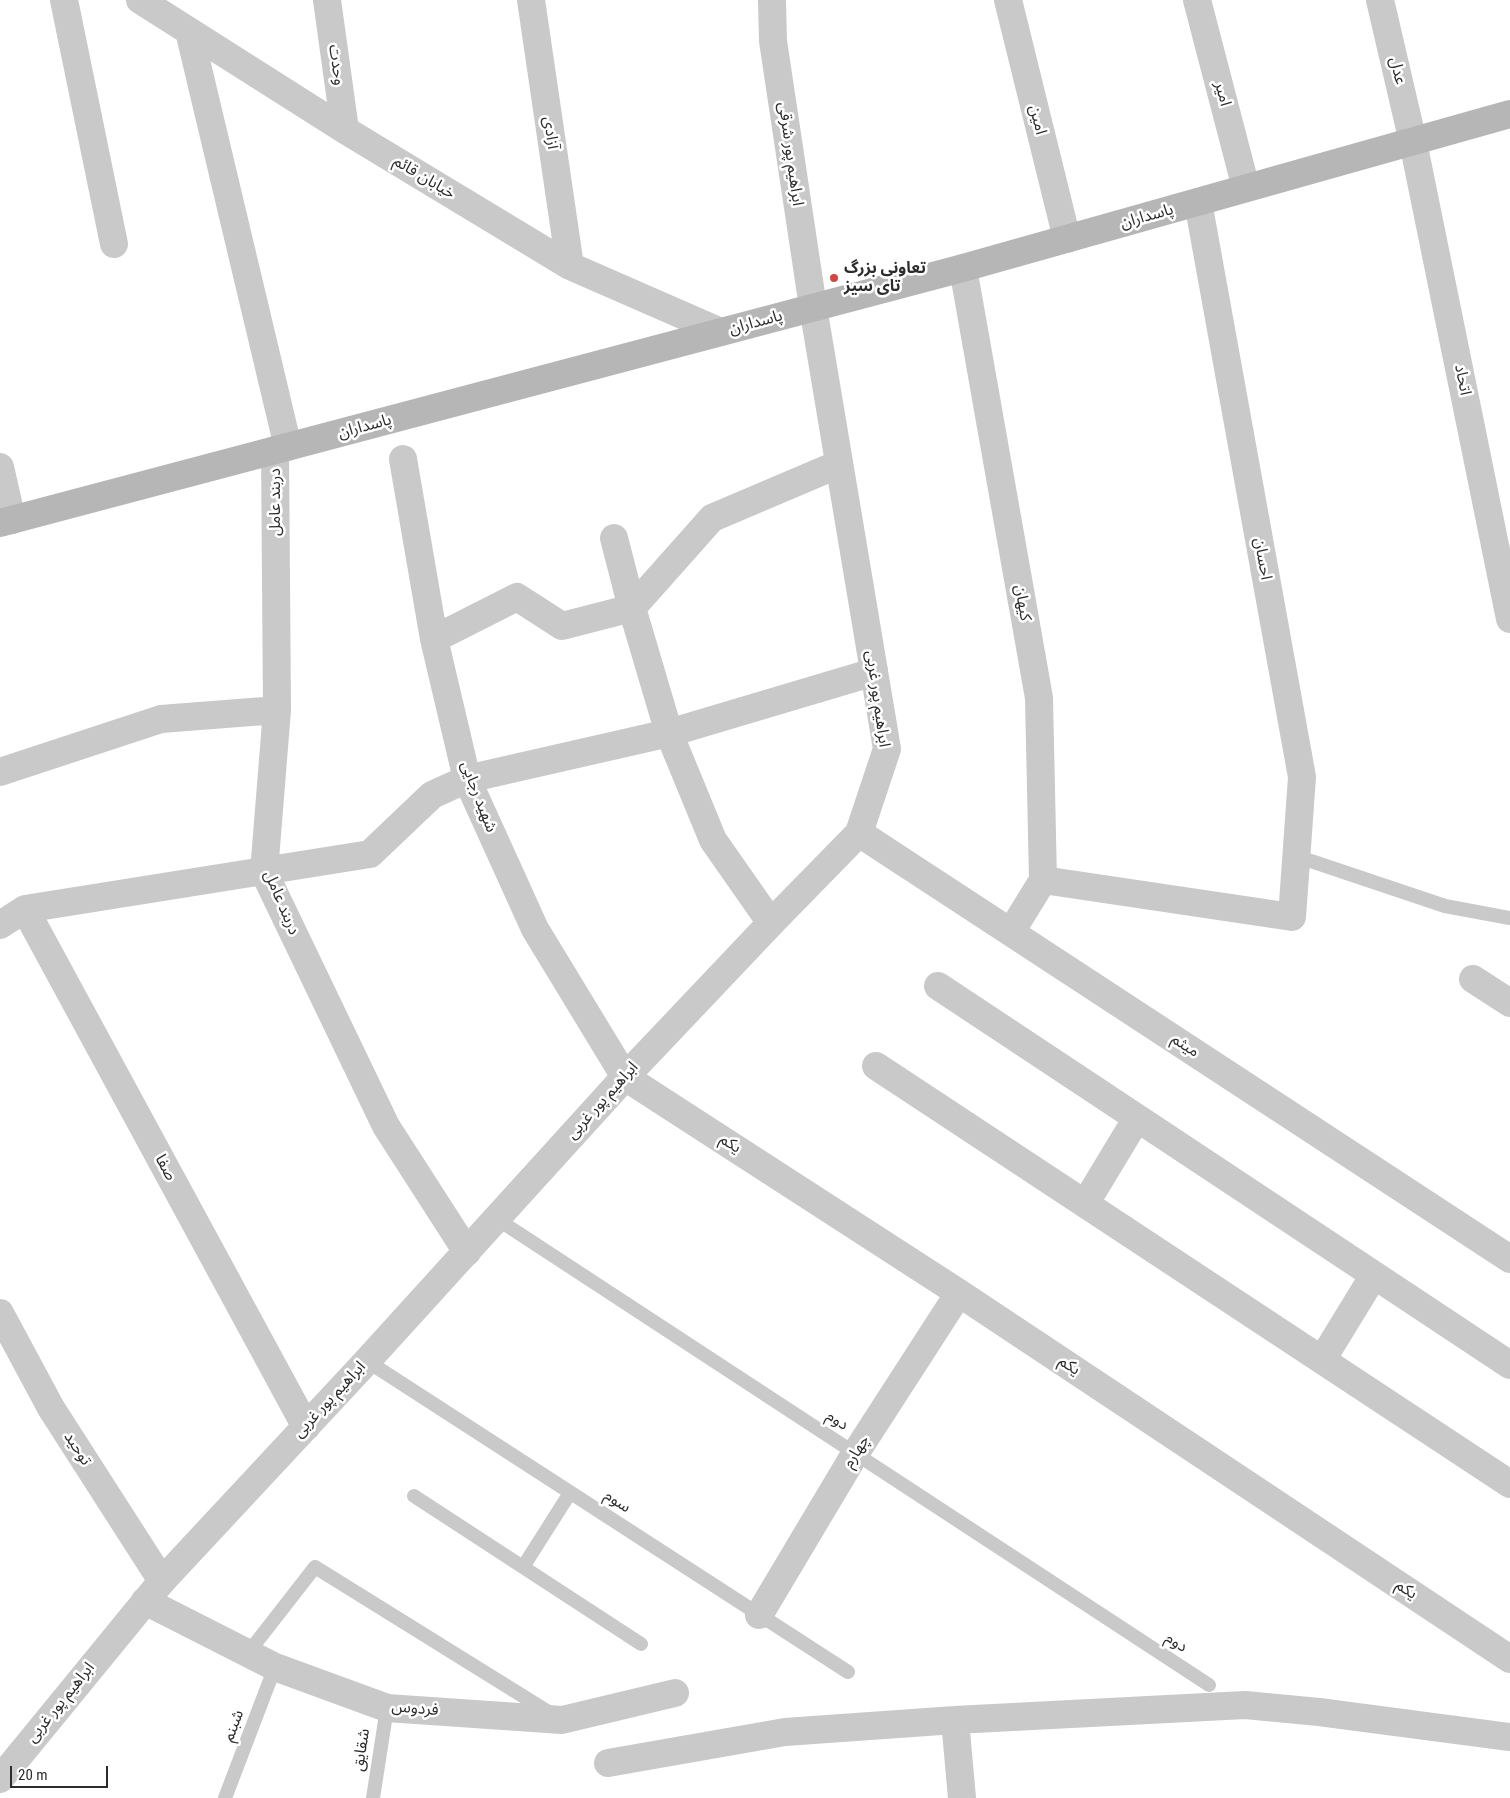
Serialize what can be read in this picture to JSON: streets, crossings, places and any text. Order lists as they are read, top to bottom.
{
  "streets": {
    "main road": ["پاسداران"],
    "street": [
      "وحدت",
      "عدل",
      "امیر",
      "امین",
      "آزادی",
      "ابراهیم پور شرقی",
      "خیابان قائم",
      "اتحاد",
      "دربند عامل",
      "احسان",
      "کیهان",
      "ابراهیم پور غربی",
      "شهید رجایی",
      "میثم",
      "یکم",
      "صفا",
      "توحید",
      "چهارم",
      "فردوس"
    ],
    "lane": [
      "دوم",
      "سوم",
      "شبنم",
      "شقایق"
    ]
  },
  "crossings": [
    ["وحدت", "خیابان قائم"],
    ["عدل", "پاسداران"],
    ["عدل", "اتحاد"],
    ["امیر", "پاسداران"],
    ["امین", "پاسداران"],
    ["آزادی", "خیابان قائم"],
    ["ابراهیم پور شرقی", "پاسداران"],
    ["ابراهیم پور شرقی", "ابراهیم پور غربی"],
    ["خیابان قائم", "پاسداران"],
    ["خیابان قائم", "دربند عامل"],
    ["پاسداران", "اتحاد"],
    ["پاسداران", "دربند عامل"],
    ["پاسداران", "احسان"],
    ["پاسداران", "کیهان"],
    ["پاسداران", "ابراهیم پور غربی"],
    ["دربند عامل", "ابراهیم پور غربی"],
    ["احسان", "کیهان"],
    ["ابراهیم پور غربی", "شهید رجایی"],
    ["ابراهیم پور غربی", "میثم"],
    ["ابراهیم پور غربی", "یکم"],
    ["ابراهیم پور غربی", "صفا"],
    ["ابراهیم پور غربی", "دوم"],
    ["ابراهیم پور غربی", "توحید"],
    ["ابراهیم پور غربی", "سوم"],
    ["ابراهیم پور غربی", "فردوس"],
    ["شهید رجایی", "یکم"],
    ["یکم", "چهارم"],
    ["دوم", "چهارم"],
    ["توحید", "فردوس"],
    ["چهارم", "سوم"],
    ["فردوس", "شبنم"],
    ["فردوس", "شقایق"]
  ],
  "places": ["تعاونی بزرگ تای سیز"],
  "scale_bar": "20 m"
}
